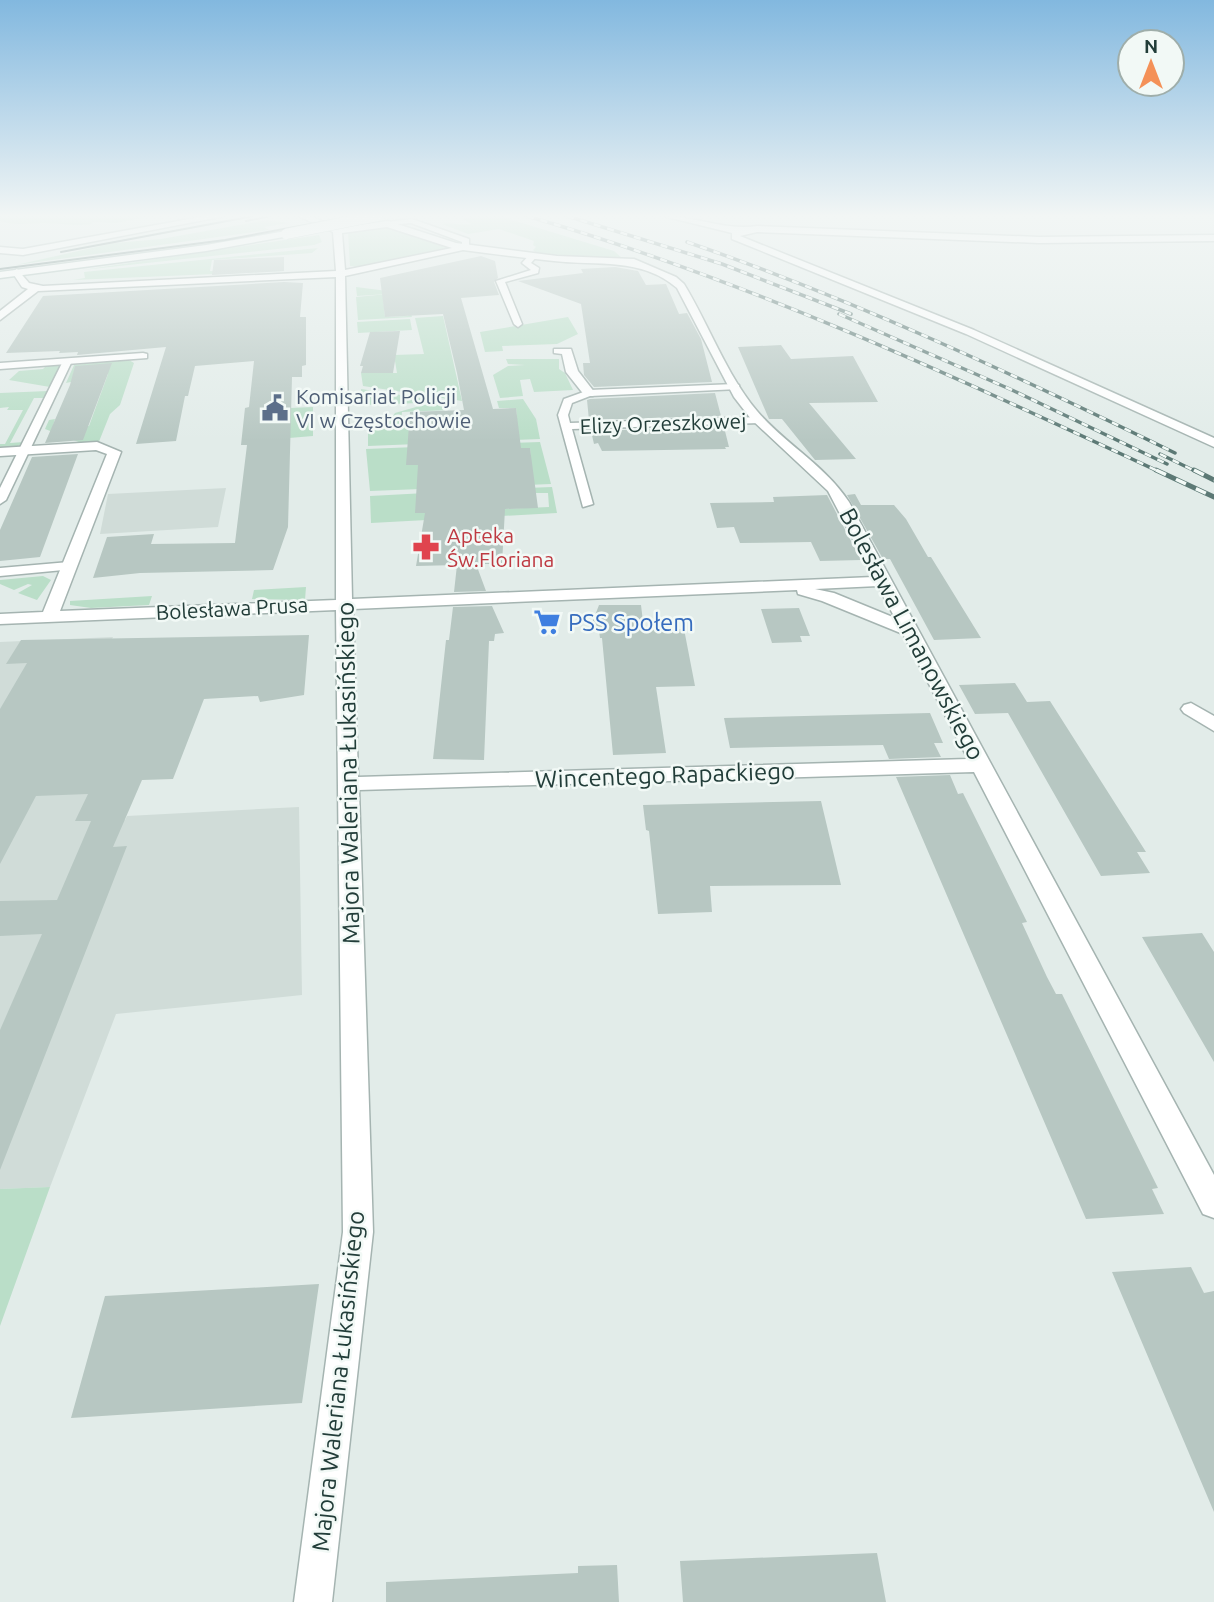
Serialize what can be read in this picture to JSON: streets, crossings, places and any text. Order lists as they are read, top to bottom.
{
  "streets": {
    "street": [
      "Bolesława Prusa",
      "Bolesława Limanowskiego",
      "Majora Waleriana Łukasińskiego",
      "Wincentego Rapackiego"
    ],
    "lane": ["Elizy Orzeszkowej"]
  },
  "crossings": [
    ["Elizy Orzeszkowej", "Bolesława Limanowskiego"],
    ["Bolesława Prusa", "Bolesława Limanowskiego"],
    ["Bolesława Prusa", "Majora Waleriana Łukasińskiego"],
    ["Bolesława Limanowskiego", "Wincentego Rapackiego"],
    ["Majora Waleriana Łukasińskiego", "Wincentego Rapackiego"]
  ],
  "places": {
    "public building": ["Komisariat Policji VI w Częstochowie"],
    "pharmacy": ["Apteka Św.Floriana"],
    "supermarket": ["PSS Społem"]
  },
  "north": "top"
}
